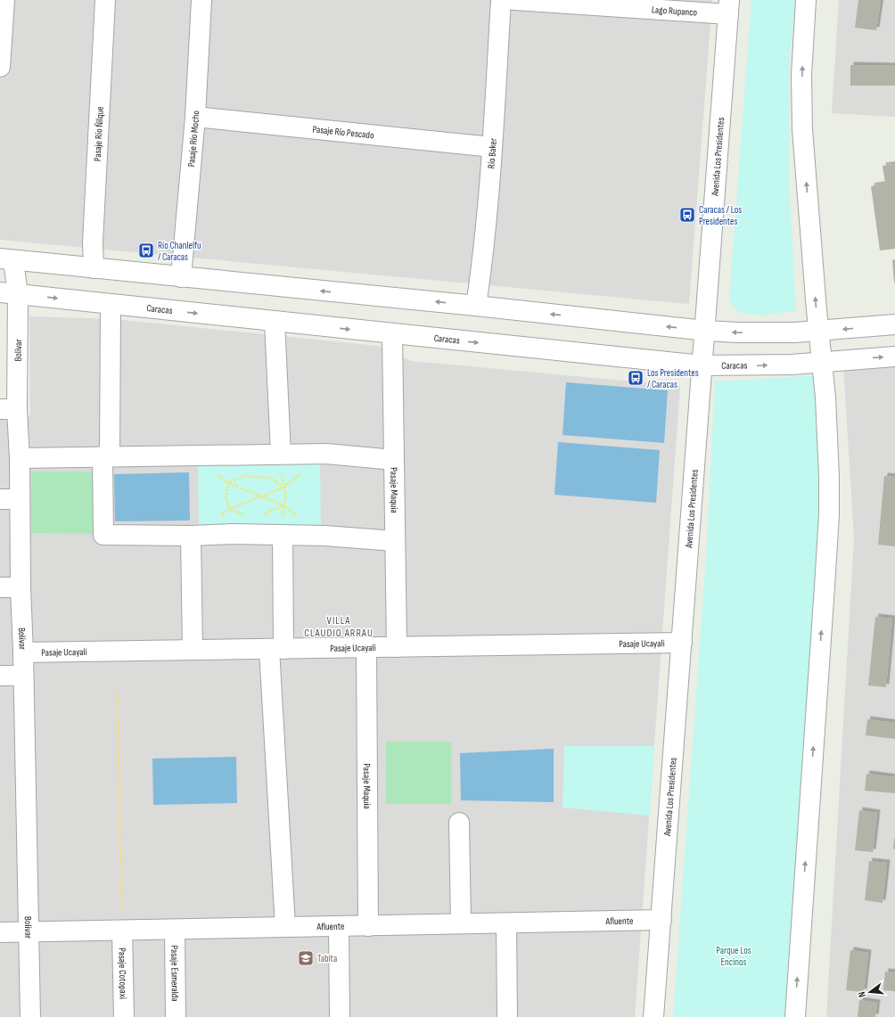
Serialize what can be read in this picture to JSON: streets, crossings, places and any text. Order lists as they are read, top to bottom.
{
  "streets": {
    "street": [
      "Lago Rupanco",
      "Pasaje Río Pescado",
      "Pasaje Río Ñilque",
      "Pasaje Río Mocho",
      "Río Baker",
      "Avenida Los Presidentes",
      "Caracas",
      "Bolívar",
      "Pasaje Maquia",
      "Pasaje Ucayali",
      "Afluente",
      "Pasaje Cotopaxi",
      "Pasaje Esmeralda"
    ]
  },
  "crossings": [
    ["Lago Rupanco", "Avenida Los Presidentes"],
    ["Pasaje Río Pescado", "Pasaje Río Mocho"],
    ["Pasaje Río Pescado", "Río Baker"],
    ["Avenida Los Presidentes", "Caracas"],
    ["Avenida Los Presidentes", "Pasaje Ucayali"],
    ["Avenida Los Presidentes", "Afluente"],
    ["Caracas", "Bolívar"],
    ["Caracas", "Pasaje Maquia"],
    ["Bolívar", "Pasaje Ucayali"],
    ["Bolívar", "Afluente"],
    ["Pasaje Maquia", "Pasaje Ucayali"],
    ["Pasaje Maquia", "Afluente"],
    ["Afluente", "Pasaje Cotopaxi"],
    ["Afluente", "Pasaje Esmeralda"]
  ],
  "districts": ["VILLA CLAUDIO ARRAU"],
  "parks": ["Parque Los Encinos"],
  "places": {
    "bus stop": ["Caracas / Los Presidentes", "Río Chanlelfu / Caracas", "Los Presidentes / Caracas"],
    "school or university": ["Tabita"]
  },
  "north": "left"
}
